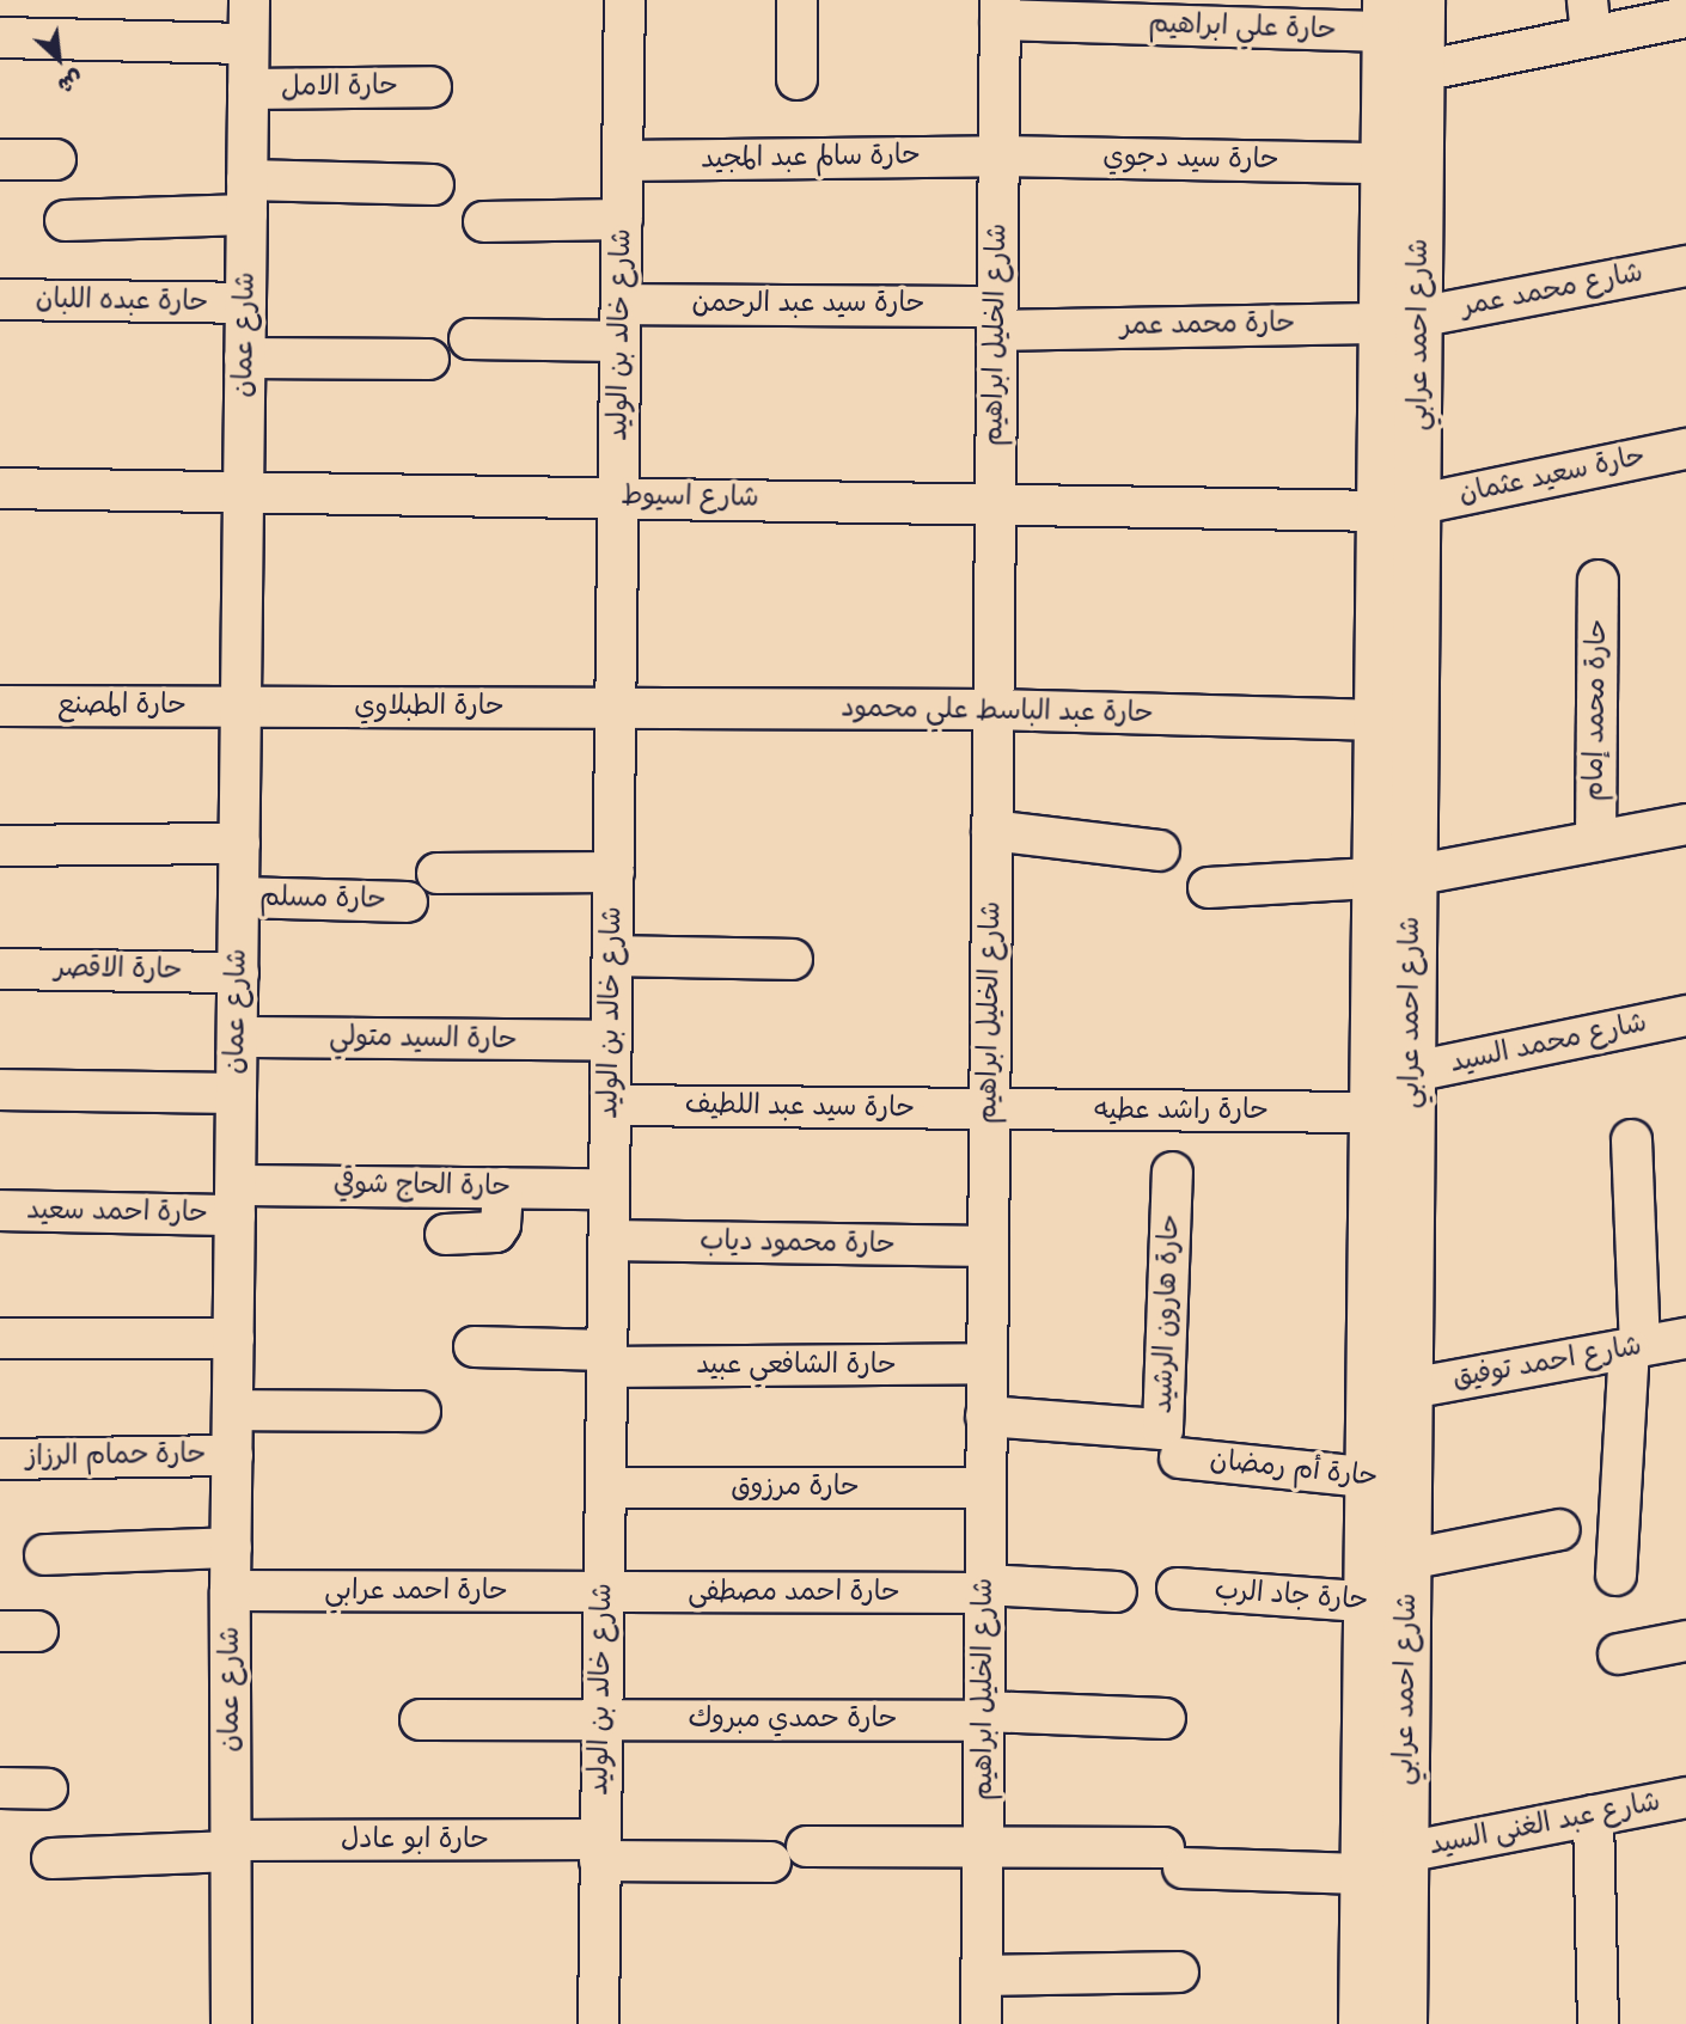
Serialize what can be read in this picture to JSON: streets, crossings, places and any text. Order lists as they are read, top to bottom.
{
  "streets": {
    "street": [
      "حارة علي ابراهيم",
      "حارة الامل",
      "حارة سالم عبد المجيد",
      "حارة سيد دجوي",
      "شارع محمد عمر",
      "حارة عبده اللبان",
      "حارة سيد عبد الرحمن",
      "حارة محمد عمر",
      "شارع عمان",
      "شارع خالد بن الوليد",
      "شارع الخليل ابراهيم",
      "شارع احمد عرابي",
      "حارة سعيد عثمان",
      "شارع اسيوط",
      "حارة المصنع",
      "حارة الطبلاوي",
      "حارة محمد إمام",
      "حارة عبد الباسط علي محمود",
      "حارة مسلم",
      "حارة الاقصر",
      "حارة السيد متولي",
      "شارع محمد السيد",
      "حارة سيد عبد اللطيف",
      "حارة راشد عطيه",
      "حارة الحاج شوقي",
      "حارة احمد سعيد",
      "حارة محمود دياب",
      "حارة هارون الرشيد",
      "شارع احمد توفيق",
      "حارة الشافعي عبيد",
      "حارة حمام الرزاز",
      "حارة أم رمضان",
      "حارة مرزوق",
      "حارة احمد عرابي",
      "حارة احمد مصطفى",
      "حارة جاد الرب",
      "حارة حمدي مبروك",
      "شارع عبد الغنى السيد",
      "حارة ابو عادل"
    ]
  },
  "crossings": [
    ["حارة علي ابراهيم", "شارع الخليل ابراهيم"],
    ["حارة علي ابراهيم", "شارع احمد عرابي"],
    ["حارة الامل", "شارع عمان"],
    ["حارة سالم عبد المجيد", "حارة سيد دجوي"],
    ["حارة سالم عبد المجيد", "شارع خالد بن الوليد"],
    ["حارة سالم عبد المجيد", "شارع الخليل ابراهيم"],
    ["حارة سيد دجوي", "شارع الخليل ابراهيم"],
    ["حارة سيد دجوي", "شارع احمد عرابي"],
    ["شارع محمد عمر", "حارة محمد عمر"],
    ["شارع محمد عمر", "شارع احمد عرابي"],
    ["حارة عبده اللبان", "شارع عمان"],
    ["حارة سيد عبد الرحمن", "حارة محمد عمر"],
    ["حارة سيد عبد الرحمن", "شارع خالد بن الوليد"],
    ["حارة سيد عبد الرحمن", "شارع الخليل ابراهيم"],
    ["حارة محمد عمر", "شارع الخليل ابراهيم"],
    ["حارة محمد عمر", "شارع احمد عرابي"],
    ["شارع عمان", "شارع اسيوط"],
    ["شارع عمان", "حارة المصنع"],
    ["شارع عمان", "حارة الطبلاوي"],
    ["شارع عمان", "حارة مسلم"],
    ["شارع عمان", "حارة الاقصر"],
    ["شارع عمان", "حارة السيد متولي"],
    ["شارع عمان", "حارة الحاج شوقي"],
    ["شارع عمان", "حارة احمد سعيد"],
    ["شارع عمان", "حارة حمام الرزاز"],
    ["شارع عمان", "حارة احمد عرابي"],
    ["شارع عمان", "حارة ابو عادل"],
    ["شارع خالد بن الوليد", "شارع اسيوط"],
    ["شارع خالد بن الوليد", "حارة الطبلاوي"],
    ["شارع خالد بن الوليد", "حارة عبد الباسط علي محمود"],
    ["شارع خالد بن الوليد", "حارة السيد متولي"],
    ["شارع خالد بن الوليد", "حارة سيد عبد اللطيف"],
    ["شارع خالد بن الوليد", "حارة الحاج شوقي"],
    ["شارع خالد بن الوليد", "حارة محمود دياب"],
    ["شارع خالد بن الوليد", "حارة الشافعي عبيد"],
    ["شارع خالد بن الوليد", "حارة مرزوق"],
    ["شارع خالد بن الوليد", "حارة احمد عرابي"],
    ["شارع خالد بن الوليد", "حارة احمد مصطفى"],
    ["شارع خالد بن الوليد", "حارة حمدي مبروك"],
    ["شارع خالد بن الوليد", "حارة ابو عادل"],
    ["شارع الخليل ابراهيم", "شارع اسيوط"],
    ["شارع الخليل ابراهيم", "حارة عبد الباسط علي محمود"],
    ["شارع الخليل ابراهيم", "حارة سيد عبد اللطيف"],
    ["شارع الخليل ابراهيم", "حارة راشد عطيه"],
    ["شارع الخليل ابراهيم", "حارة محمود دياب"],
    ["شارع الخليل ابراهيم", "حارة هارون الرشيد"],
    ["شارع الخليل ابراهيم", "حارة الشافعي عبيد"],
    ["شارع الخليل ابراهيم", "حارة مرزوق"],
    ["شارع الخليل ابراهيم", "حارة احمد مصطفى"],
    ["شارع الخليل ابراهيم", "حارة حمدي مبروك"],
    ["شارع الخليل ابراهيم", "شارع عبد الغنى السيد"],
    ["شارع احمد عرابي", "حارة سعيد عثمان"],
    ["شارع احمد عرابي", "شارع اسيوط"],
    ["شارع احمد عرابي", "حارة عبد الباسط علي محمود"],
    ["شارع احمد عرابي", "شارع محمد السيد"],
    ["شارع احمد عرابي", "حارة راشد عطيه"],
    ["شارع احمد عرابي", "شارع احمد توفيق"],
    ["شارع احمد عرابي", "حارة أم رمضان"],
    ["شارع احمد عرابي", "حارة جاد الرب"],
    ["شارع احمد عرابي", "شارع عبد الغنى السيد"],
    ["حارة سعيد عثمان", "شارع اسيوط"],
    ["حارة المصنع", "حارة الطبلاوي"],
    ["حارة الطبلاوي", "حارة عبد الباسط علي محمود"],
    ["حارة سيد عبد اللطيف", "حارة راشد عطيه"],
    ["حارة الحاج شوقي", "حارة احمد سعيد"],
    ["حارة احمد عرابي", "حارة احمد مصطفى"]
  ],
  "north": "bottom right"
}
